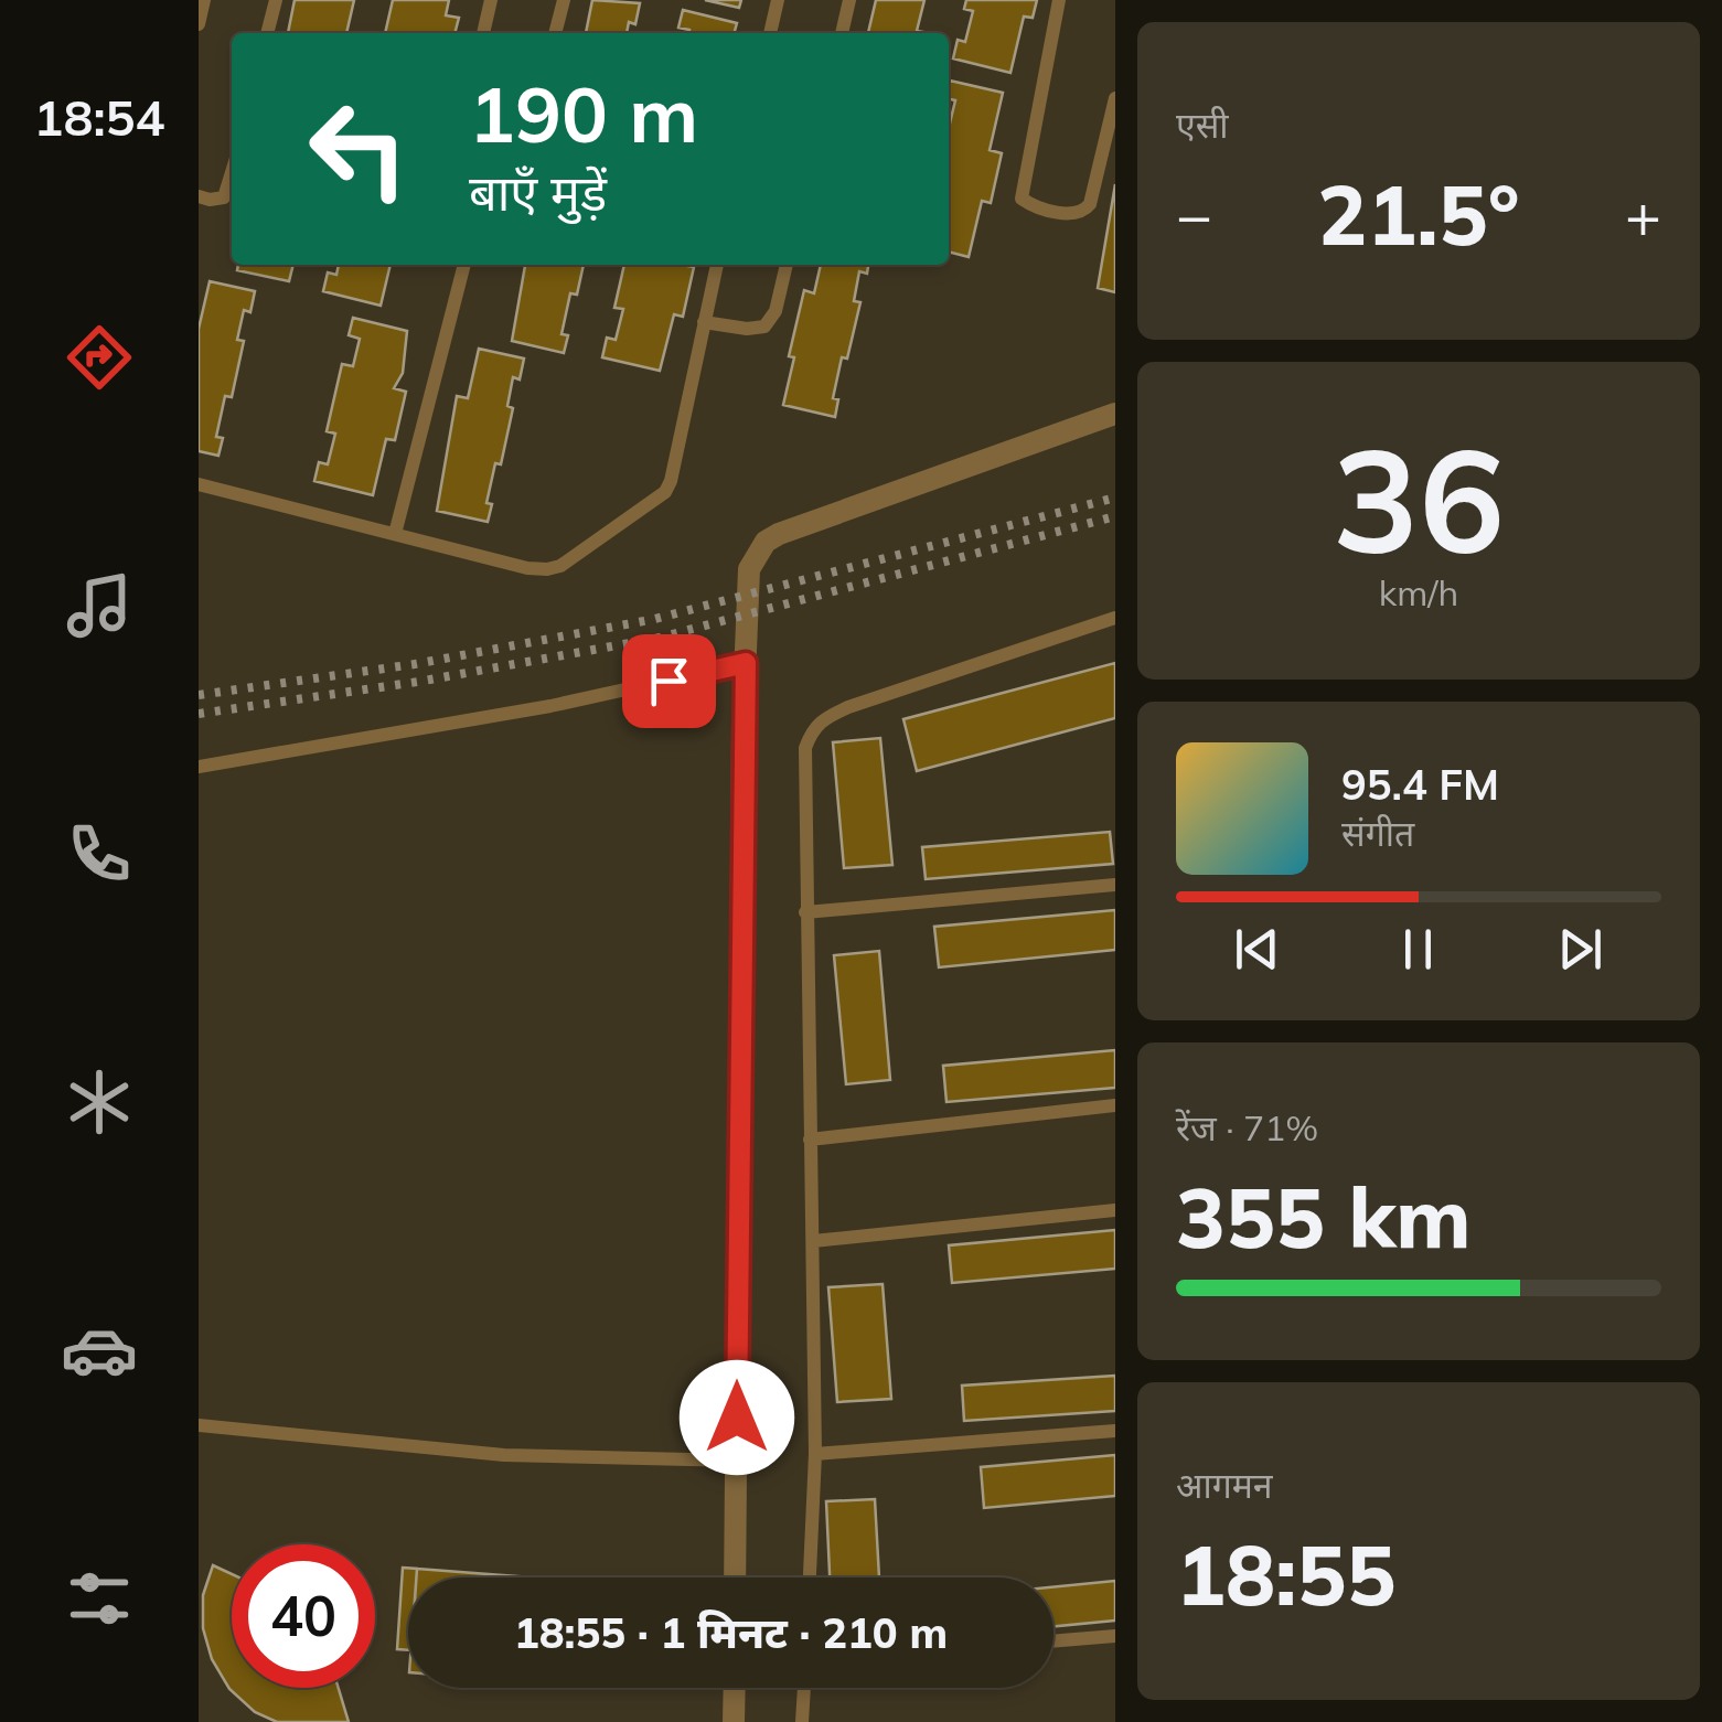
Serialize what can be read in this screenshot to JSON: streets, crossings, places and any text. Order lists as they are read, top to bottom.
{
  "page": {
    "tabs": "18:54",
    "tile": [
      "एसी",
      ["36", "km/h"],
      ["रेंज · 71%", "355 km"],
      ["आगमन", "18:55"]
    ],
    "turn": ["190 m", "बाएँ मुड़ें"],
    "heat": ["−", "21.5°", "+"],
    "song": ["95.4 FM", "संगीत"],
    "limit": "40",
    "trip": "18:55 · 1 मिनट · 210 m"
  }
}
